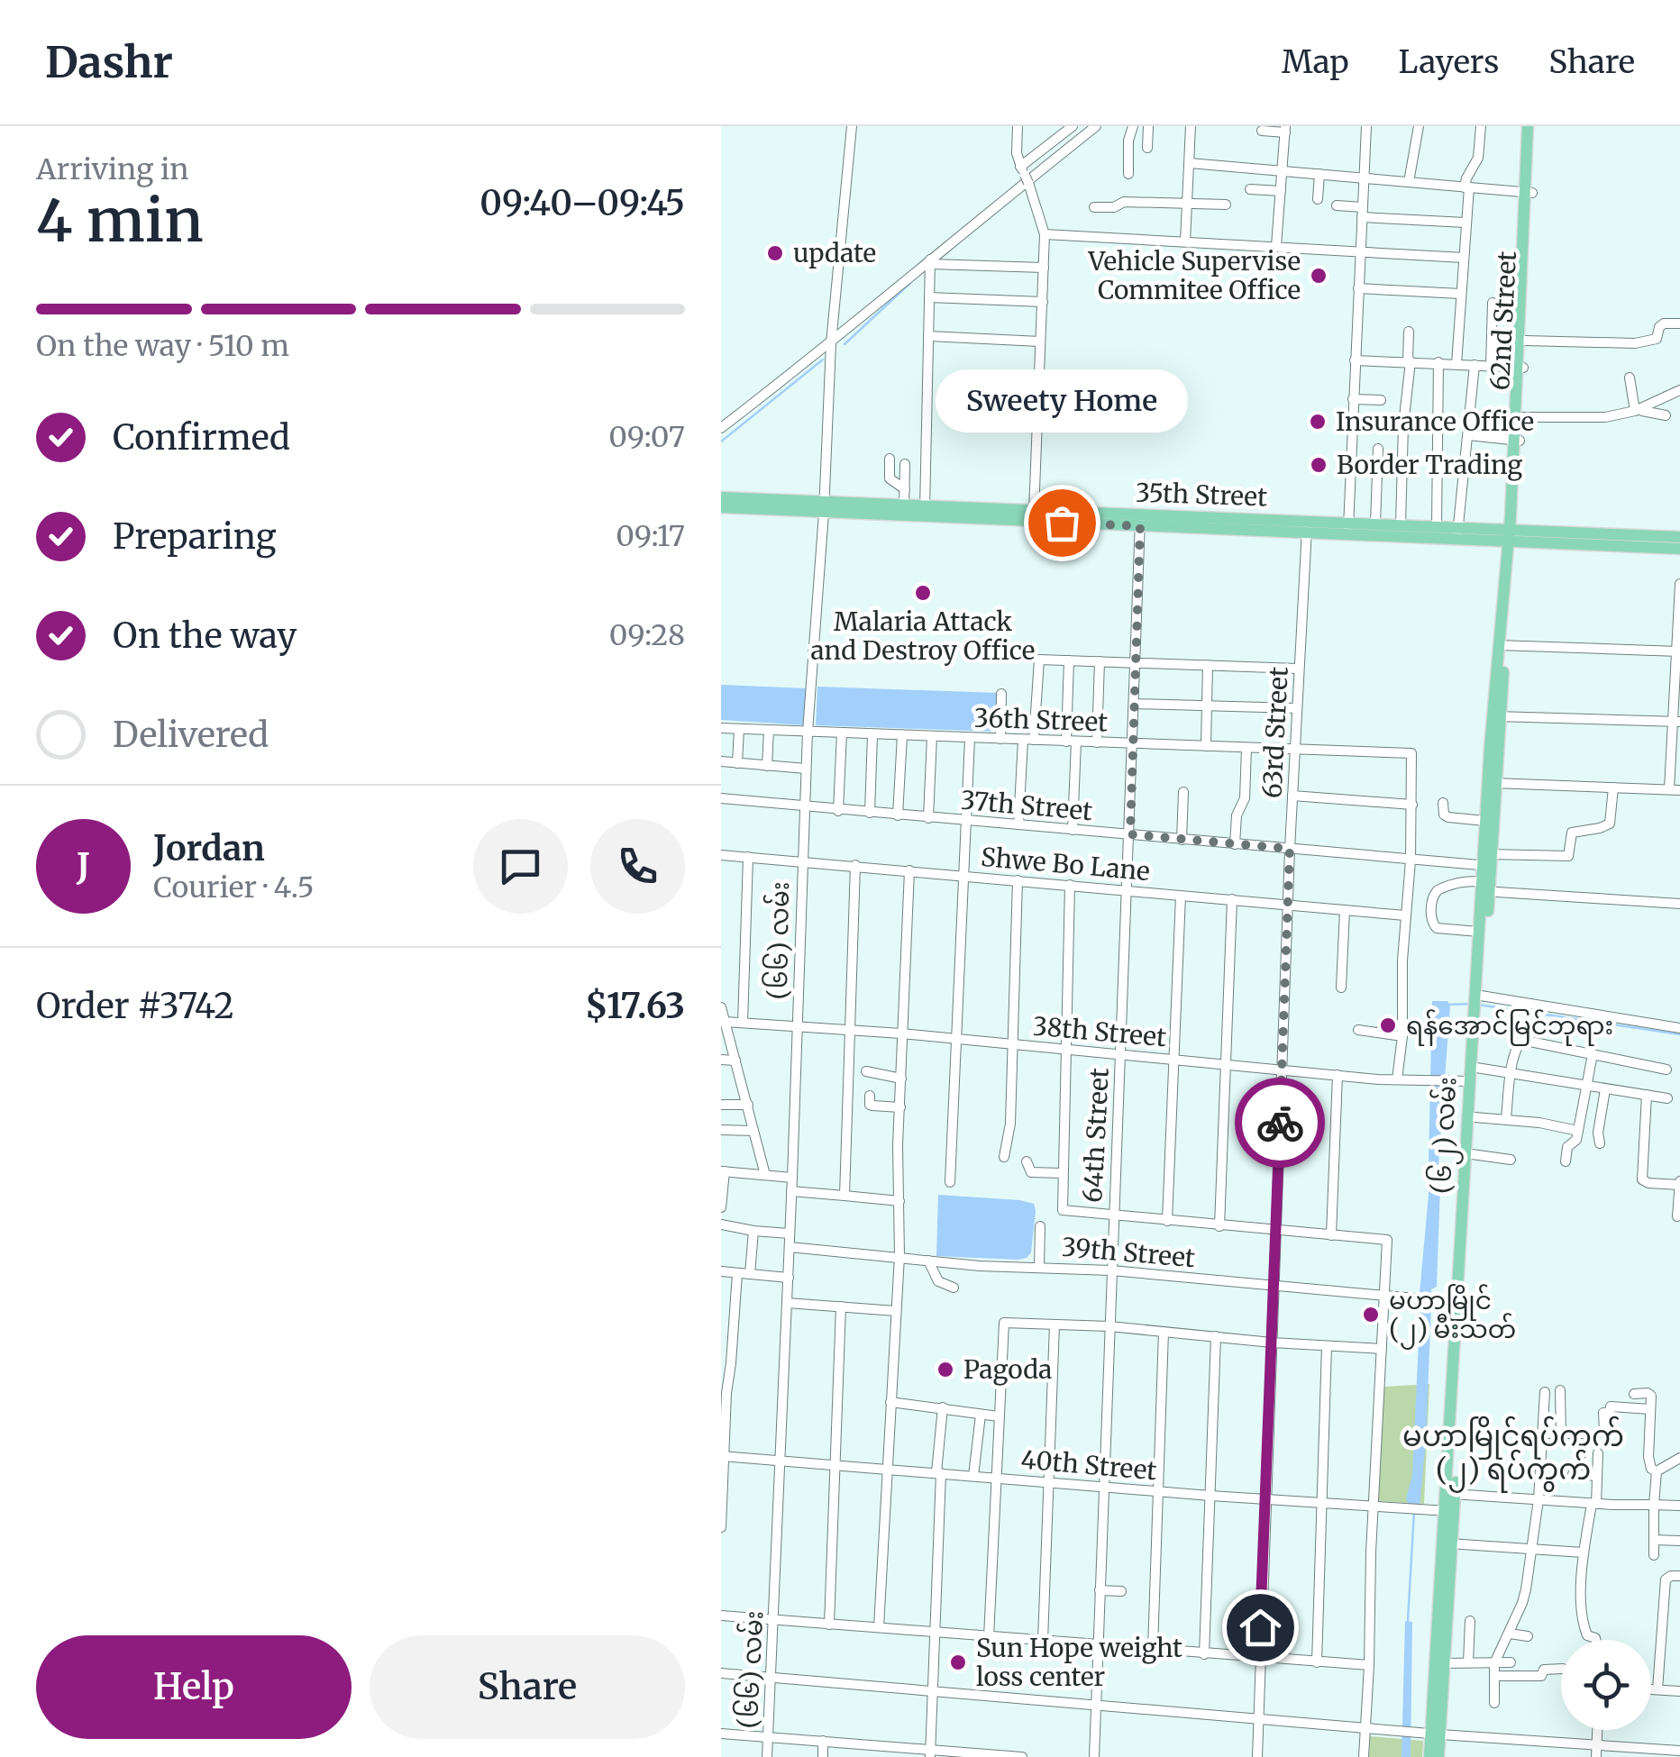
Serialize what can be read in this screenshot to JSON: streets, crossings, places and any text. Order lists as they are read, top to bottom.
{
  "streets": {
    "main road": ["62nd Street", "35th Street", "(၆၂) လမ်း"],
    "street": [
      "36th Street",
      "63rd Street",
      "37th Street",
      "Shwe Bo Lane",
      "(၆၆) လမ်း",
      "38th Street",
      "64th Street",
      "39th Street",
      "40th Street"
    ]
  },
  "crossings": [
    ["62nd Street", "35th Street"],
    ["62nd Street", "(၆၂) လမ်း"],
    ["35th Street", "63rd Street"],
    ["35th Street", "(၆၆) လမ်း"],
    ["35th Street", "64th Street"],
    ["35th Street", "(၆၂) လမ်း"],
    ["36th Street", "63rd Street"],
    ["36th Street", "(၆၆) လမ်း"],
    ["36th Street", "64th Street"],
    ["63rd Street", "37th Street"],
    ["63rd Street", "Shwe Bo Lane"],
    ["63rd Street", "38th Street"],
    ["63rd Street", "39th Street"],
    ["63rd Street", "40th Street"],
    ["37th Street", "(၆၆) လမ်း"],
    ["37th Street", "64th Street"],
    ["37th Street", "(၆၂) လမ်း"],
    ["Shwe Bo Lane", "(၆၆) လမ်း"],
    ["Shwe Bo Lane", "64th Street"],
    ["(၆၆) လမ်း", "38th Street"],
    ["(၆၆) လမ်း", "39th Street"],
    ["(၆၆) လမ်း", "40th Street"],
    ["38th Street", "64th Street"],
    ["38th Street", "(၆၂) လမ်း"],
    ["64th Street", "39th Street"],
    ["64th Street", "40th Street"],
    ["(၆၂) လမ်း", "39th Street"],
    ["(၆၂) လမ်း", "40th Street"]
  ],
  "districts": ["မဟာမြိုင်ရပ်ကွက် (၂) ရပ်ကွက်"],
  "places": [
    "update",
    "Vehicle Supervise Commitee Office",
    "Insurance Office",
    "Border Trading",
    "Sweety Home",
    "Malaria Attack and Destroy Office",
    "ရန်အောင်မြင်ဘုရား",
    "မဟာမြိုင် (၂) မီးသတ်",
    "Pagoda",
    "Sun Hope weight loss center"
  ],
  "page": {
    "header": "Dashr",
    "nav": ["Map", "Layers", "Share"],
    "heading": ["4 min", "Arriving in", "09:40–09:45"],
    "panel": [
      "Jordan",
      "Courier · 4.5",
      "Order #3742",
      "$17.63"
    ],
    "bar": "On the way · 510 m",
    "bubble": "Sweety Home",
    "list": [
      ["Confirmed", "09:07"],
      ["Preparing", "09:17"],
      ["On the way", "09:28"],
      "Delivered"
    ],
    "round": "J",
    "buttons": ["Help", "Share"]
  }
}
